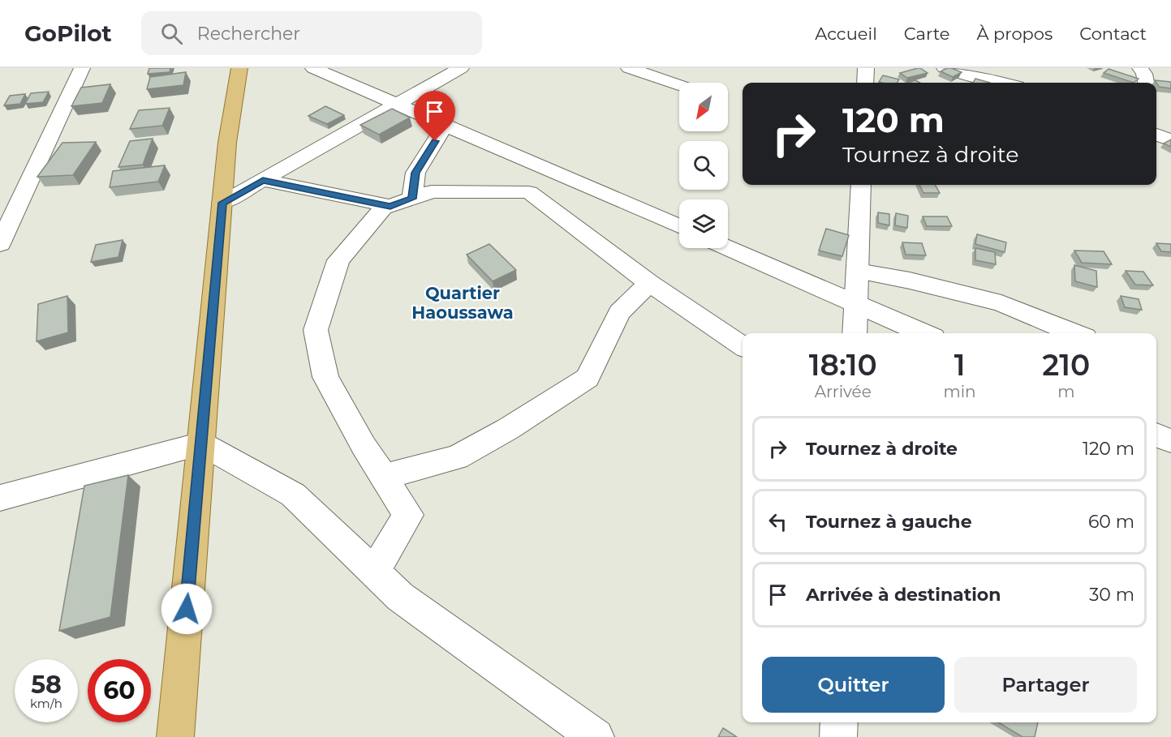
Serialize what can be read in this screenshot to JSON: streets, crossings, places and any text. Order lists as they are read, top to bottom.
{
  "districts": ["Quartier Haoussawa"],
  "north": "bottom left",
  "page": {
    "header": "GoPilot",
    "search": "Rechercher",
    "nav": [
      "Accueil",
      "Carte",
      "À propos",
      "Contact"
    ],
    "turn": ["120 m", "Tournez à droite"],
    "eta": [
      "18:10",
      "Arrivée",
      "1",
      "min",
      "210",
      "m"
    ],
    "list": [
      {
        "name": "Tournez à droite",
        "value": "120 m"
      },
      {
        "name": "Tournez à gauche",
        "value": "60 m"
      },
      {
        "name": "Arrivée à destination",
        "value": "30 m"
      }
    ],
    "buttons": ["Quitter", "Partager"],
    "speed": "58 km/h",
    "limit": "60"
  }
}
